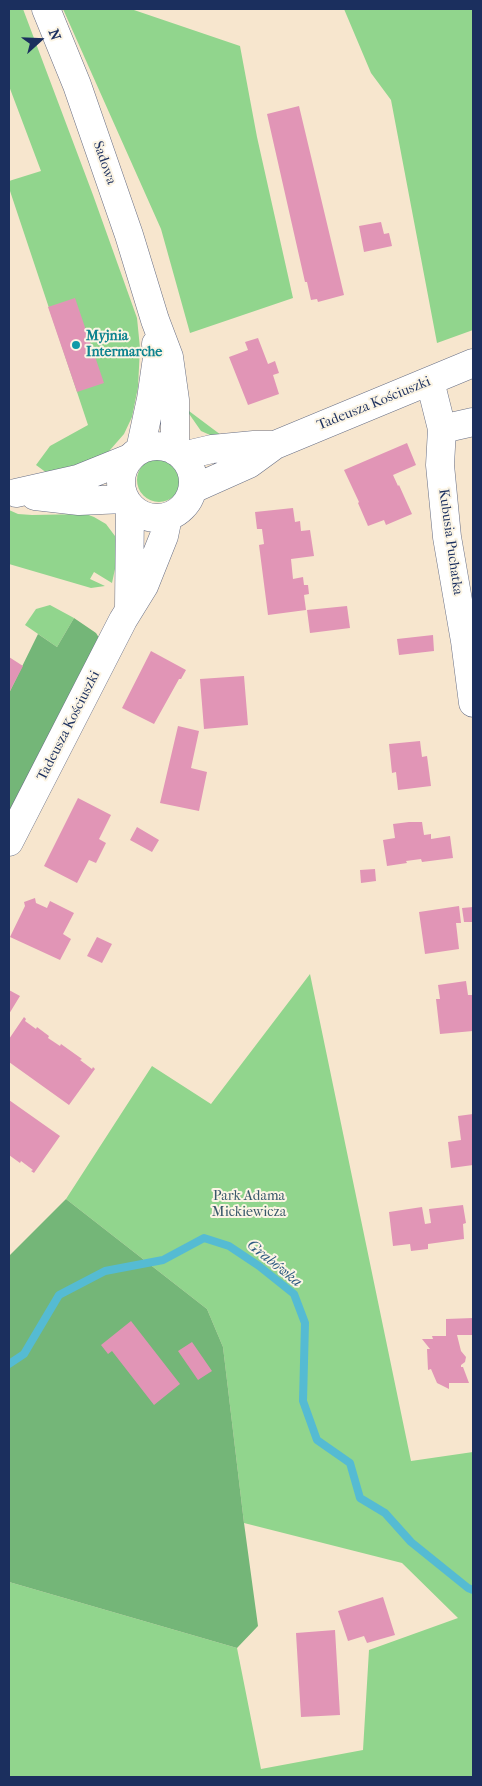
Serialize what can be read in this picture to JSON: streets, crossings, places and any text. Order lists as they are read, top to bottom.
{
  "streets": {
    "street": ["Sadowa", "Tadeusza Kościuszki", "Kubusia Puchatka"]
  },
  "crossings": [
    ["Sadowa", "Tadeusza Kościuszki"],
    ["Tadeusza Kościuszki", "Kubusia Puchatka"]
  ],
  "water": ["Grabówka"],
  "parks": ["Park Adama Mickiewicza"],
  "places": ["Myjnia Intermarche"],
  "north": "right"
}
